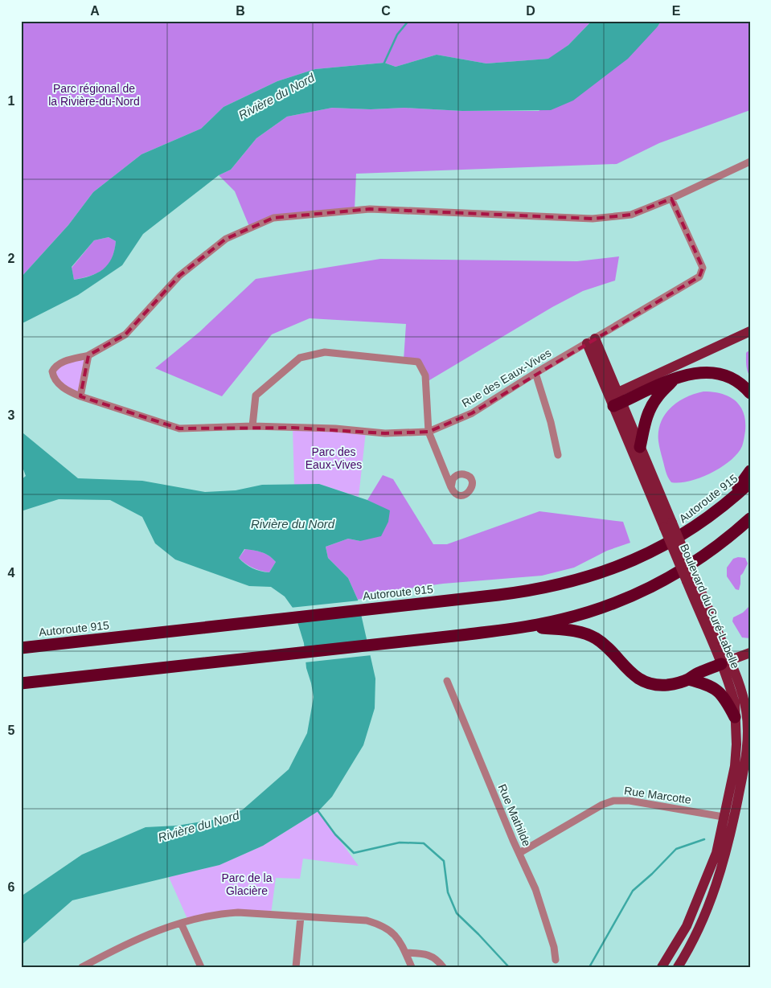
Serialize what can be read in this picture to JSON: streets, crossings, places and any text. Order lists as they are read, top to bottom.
{
  "streets": {
    "highway": ["Autoroute 915"],
    "main road": ["Boulevard du Curé-Labelle"],
    "street": ["Rue des Eaux-Vives", "Rue Marcotte", "Rue Mathilde"]
  },
  "crossings": [
    ["Boulevard du Curé-Labelle", "Rue Marcotte"],
    ["Rue Marcotte", "Rue Mathilde"]
  ],
  "water": ["Rivière du Nord"],
  "parks": ["Parc régional de la Rivière-du-Nord", "Parc des Eaux-Vives", "Parc de la Glacière"],
  "grid": {
    "columns": [
      "A",
      "B",
      "C",
      "D",
      "E"
    ],
    "rows": [
      "1",
      "2",
      "3",
      "4",
      "5",
      "6"
    ]
  }
}
